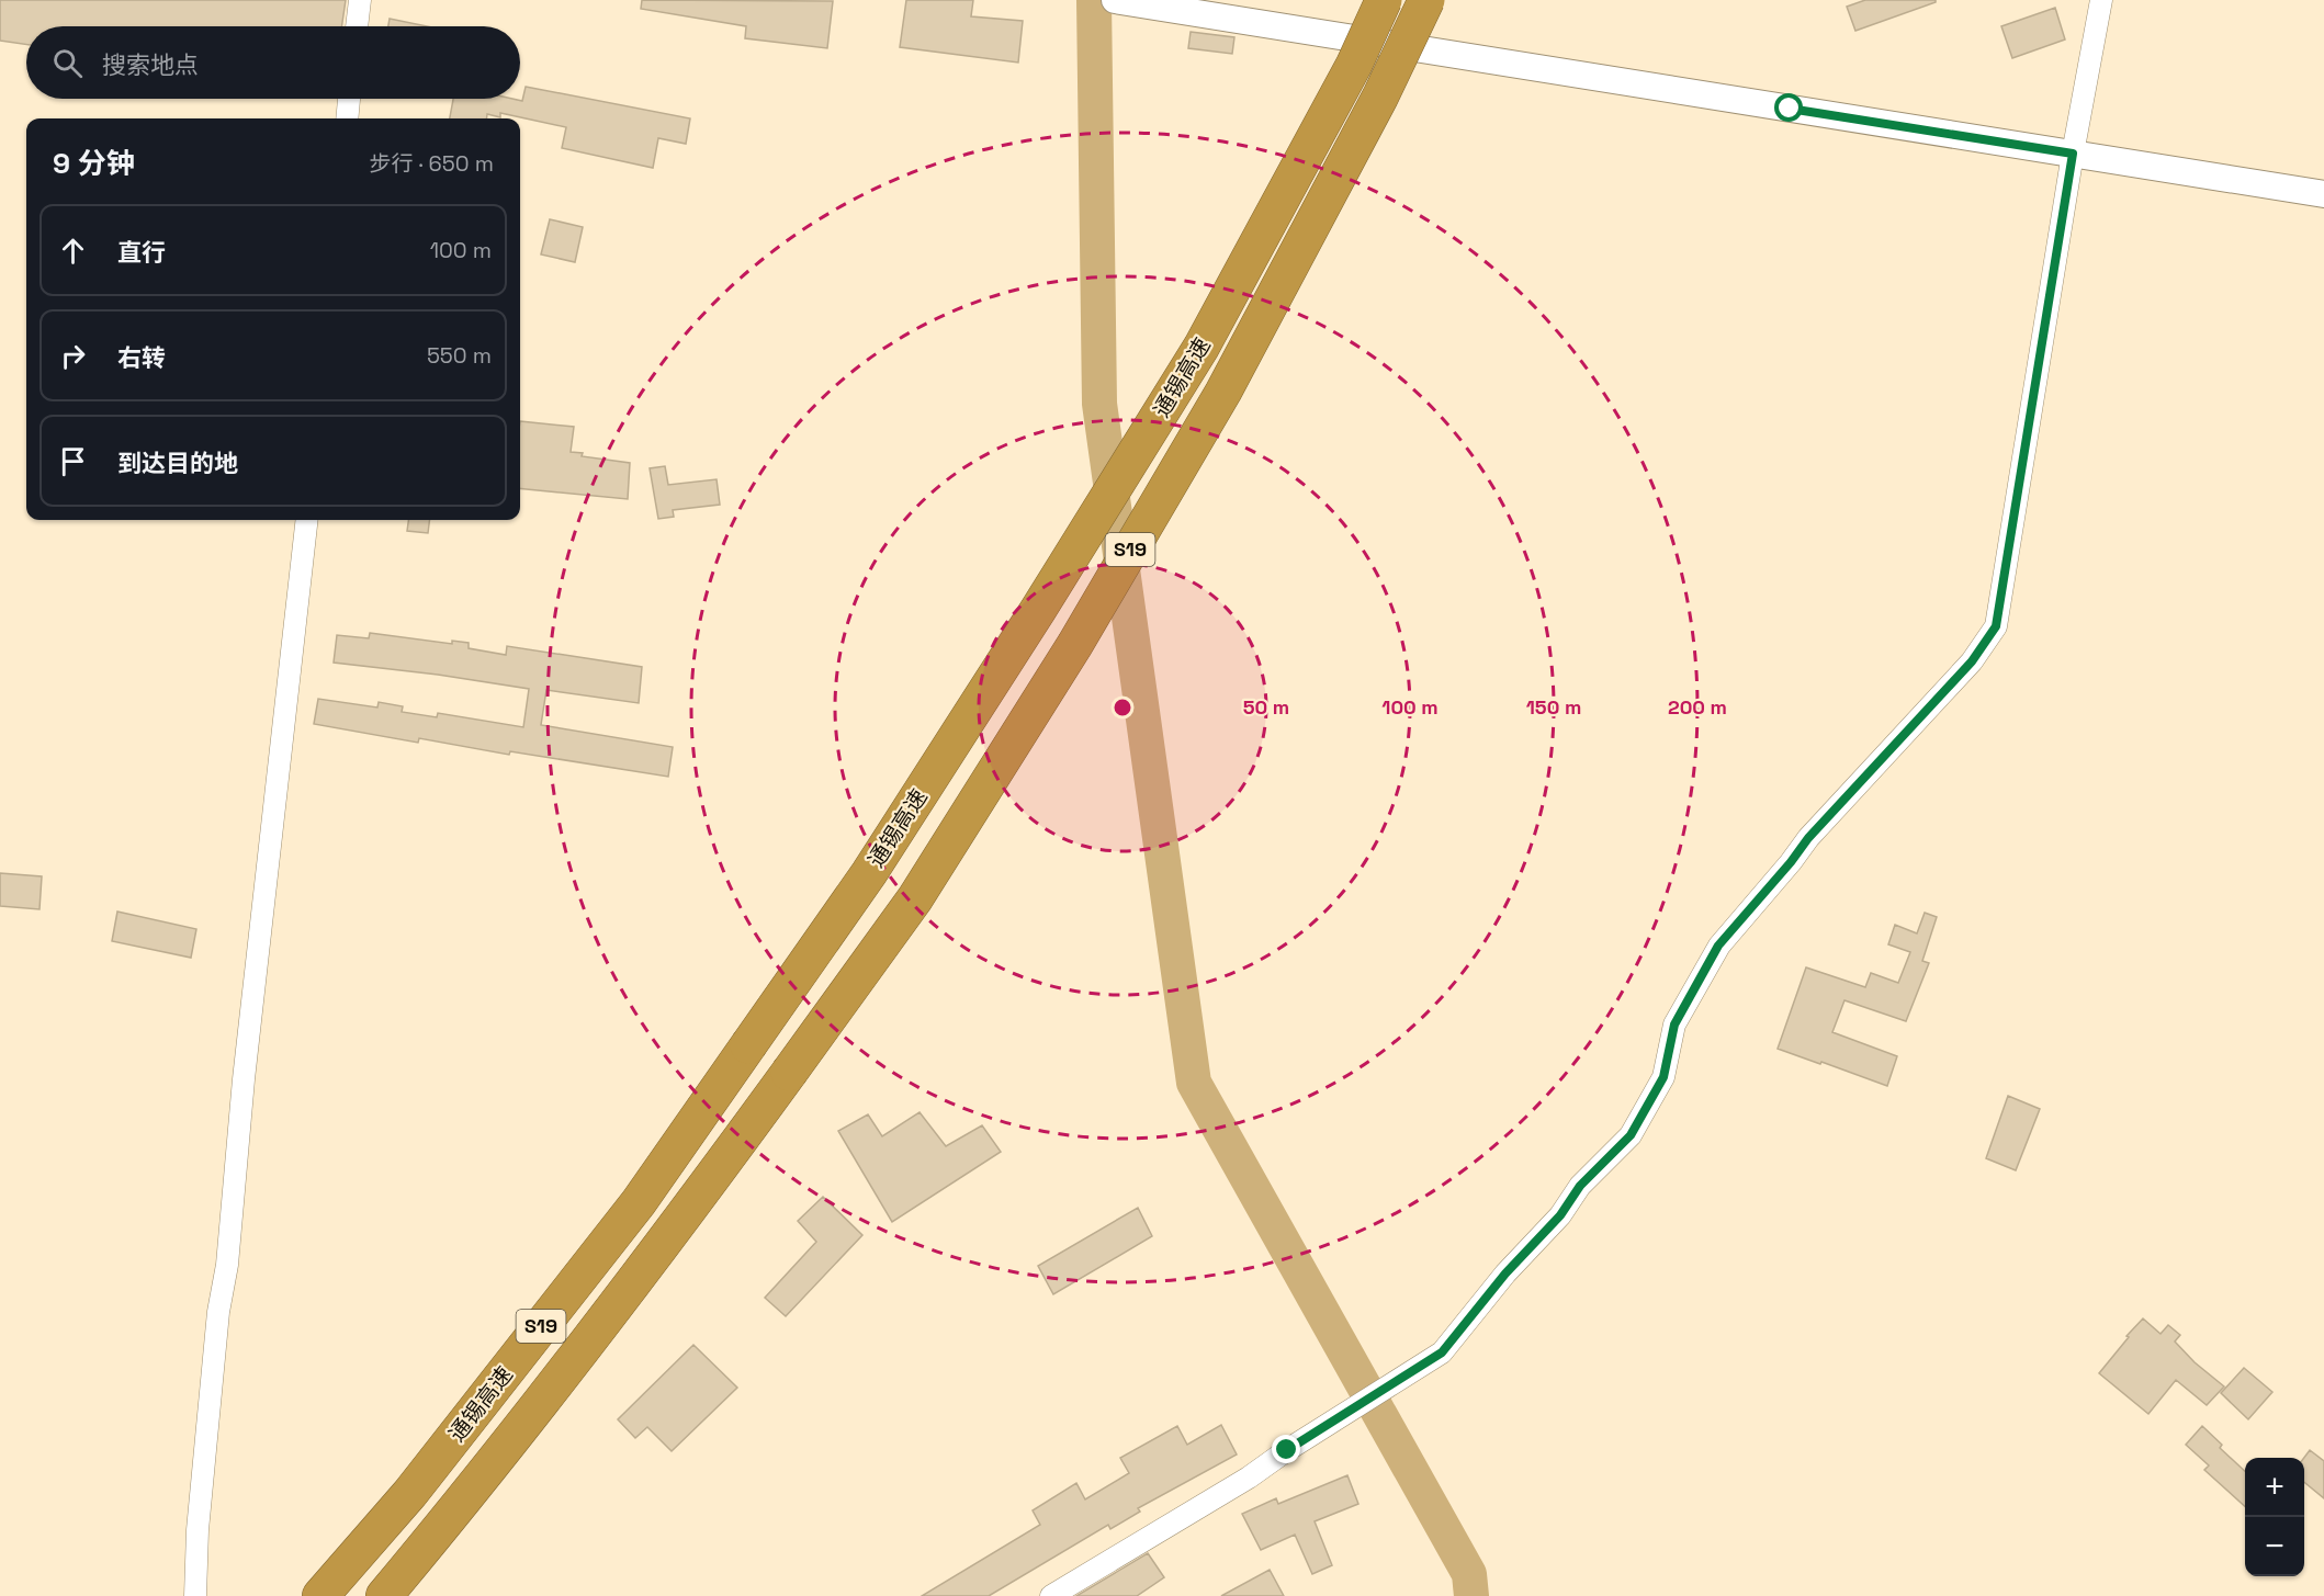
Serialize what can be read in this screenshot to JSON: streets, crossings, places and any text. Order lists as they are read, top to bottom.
{
  "streets": {
    "highway": ["通锡高速", "S19"]
  },
  "page": {
    "search": "搜索地点",
    "heading": ["9 分钟", "步行 · 650 m"],
    "list": [
      ["直行", "100 m"],
      ["右转", "550 m"],
      "到达目的地"
    ],
    "map_buttons": ["+", "−"]
  },
  "rings": [
    "50 m",
    "100 m",
    "150 m",
    "200 m"
  ]
}
